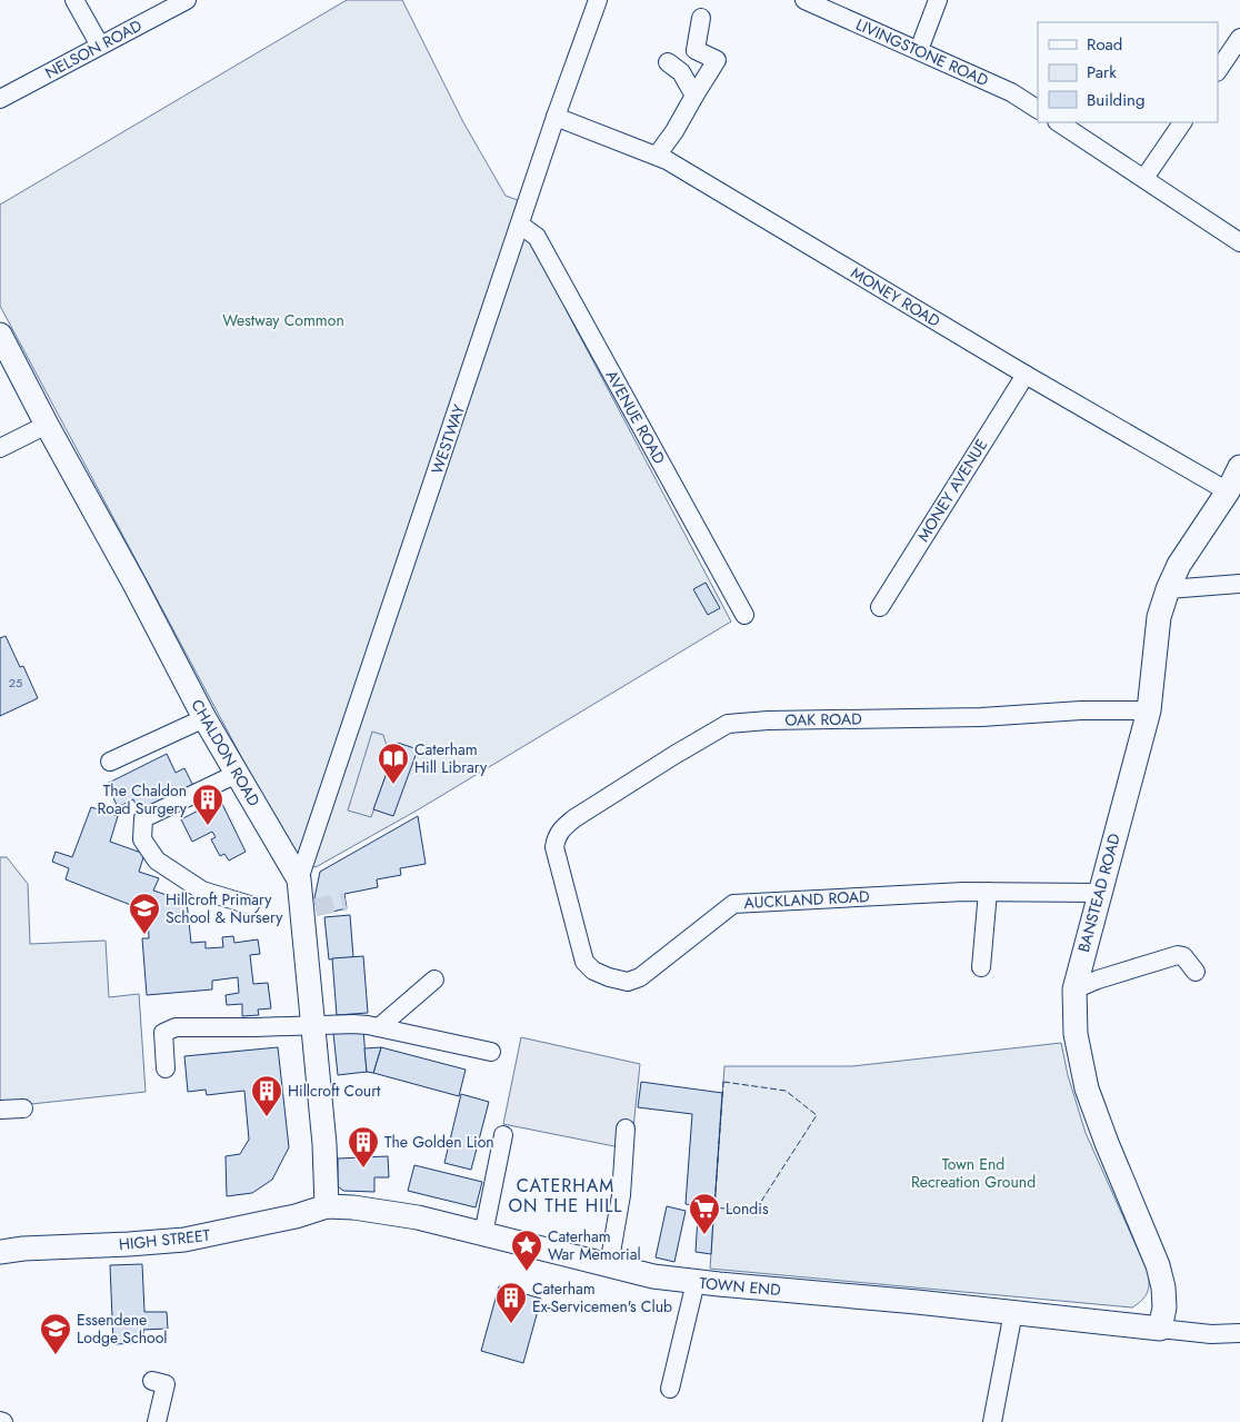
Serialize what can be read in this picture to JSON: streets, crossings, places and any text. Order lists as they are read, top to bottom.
{
  "streets": {
    "main road": [
      "CHALDON ROAD",
      "BANSTEAD ROAD",
      "HIGH STREET",
      "TOWN END"
    ],
    "street": [
      "NELSON ROAD",
      "LIVINGSTONE ROAD",
      "MONEY ROAD",
      "AVENUE ROAD",
      "WESTWAY",
      "MONEY AVENUE",
      "OAK ROAD",
      "AUCKLAND ROAD"
    ]
  },
  "crossings": [
    ["MONEY ROAD", "WESTWAY"],
    ["MONEY ROAD", "MONEY AVENUE"],
    ["MONEY ROAD", "BANSTEAD ROAD"],
    ["AVENUE ROAD", "WESTWAY"],
    ["WESTWAY", "CHALDON ROAD"],
    ["OAK ROAD", "BANSTEAD ROAD"],
    ["OAK ROAD", "AUCKLAND ROAD"],
    ["CHALDON ROAD", "HIGH STREET"],
    ["CHALDON ROAD", "TOWN END"],
    ["BANSTEAD ROAD", "AUCKLAND ROAD"],
    ["BANSTEAD ROAD", "TOWN END"],
    ["HIGH STREET", "TOWN END"]
  ],
  "districts": ["CATERHAM ON THE HILL"],
  "parks": ["Westway Common", "Town End Recreation Ground"],
  "places": {
    "library": ["Caterham Hill Library"],
    "building": [
      "The Chaldon Road Surgery",
      "Hillcroft Court",
      "The Golden Lion",
      "Caterham Ex-Servicemen's Club"
    ],
    "school or university": ["Hillcroft Primary School & Nursery", "Essendene Lodge School"],
    "supermarket": ["Londis"],
    "place": ["Caterham War Memorial"]
  },
  "house_numbers": ["25"],
  "legend": ["Road", "Park", "Building"]
}
